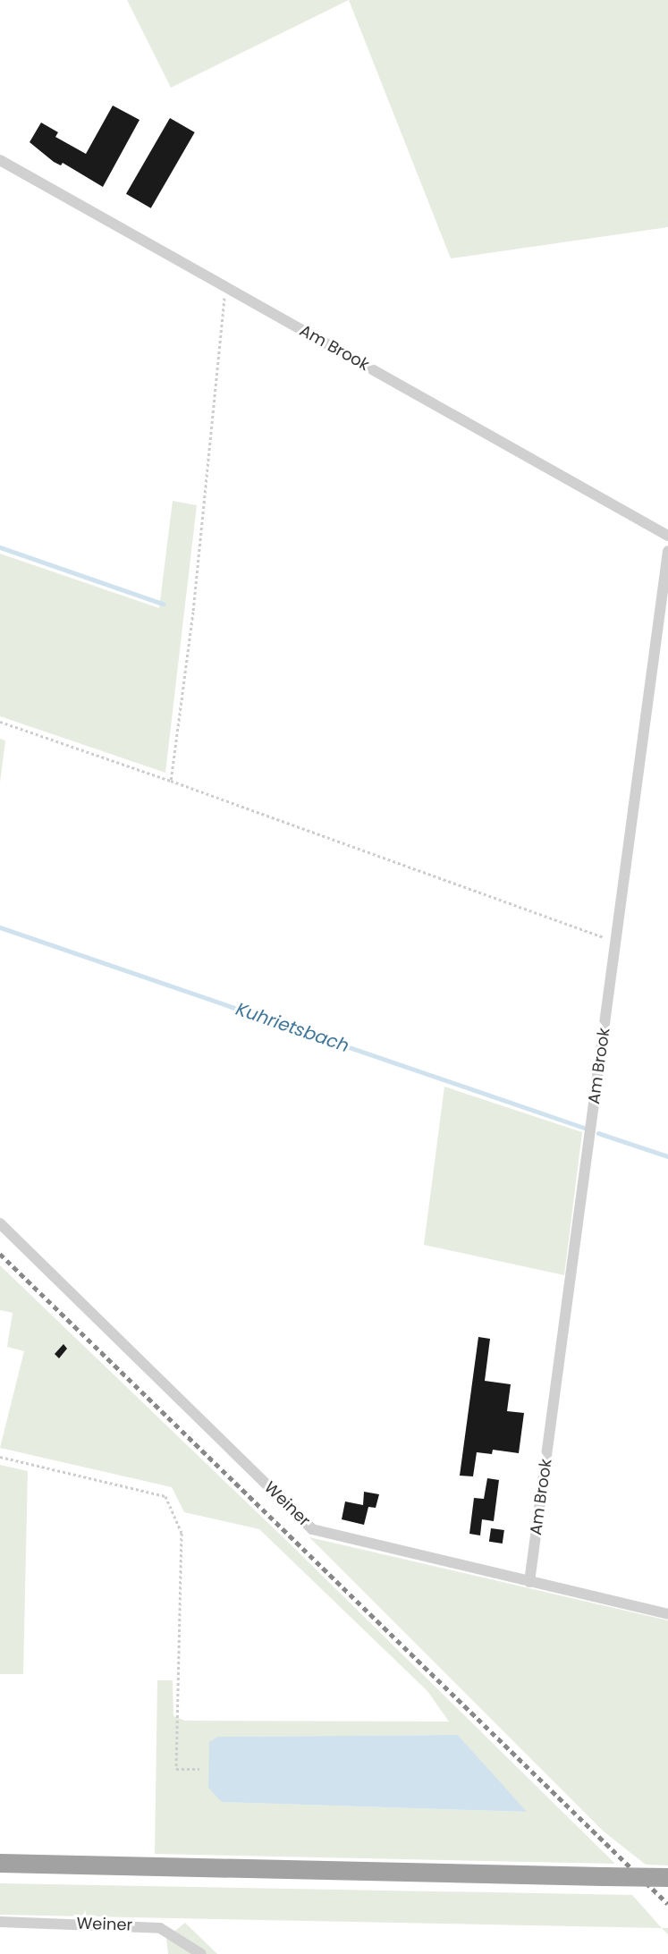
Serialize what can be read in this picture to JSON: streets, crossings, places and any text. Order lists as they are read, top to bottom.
{
  "streets": {
    "street": ["Am Brook", "Weiner"]
  },
  "crossings": [
    ["Am Brook", "Weiner"]
  ],
  "water": ["Kuhrietsbach"]
}
